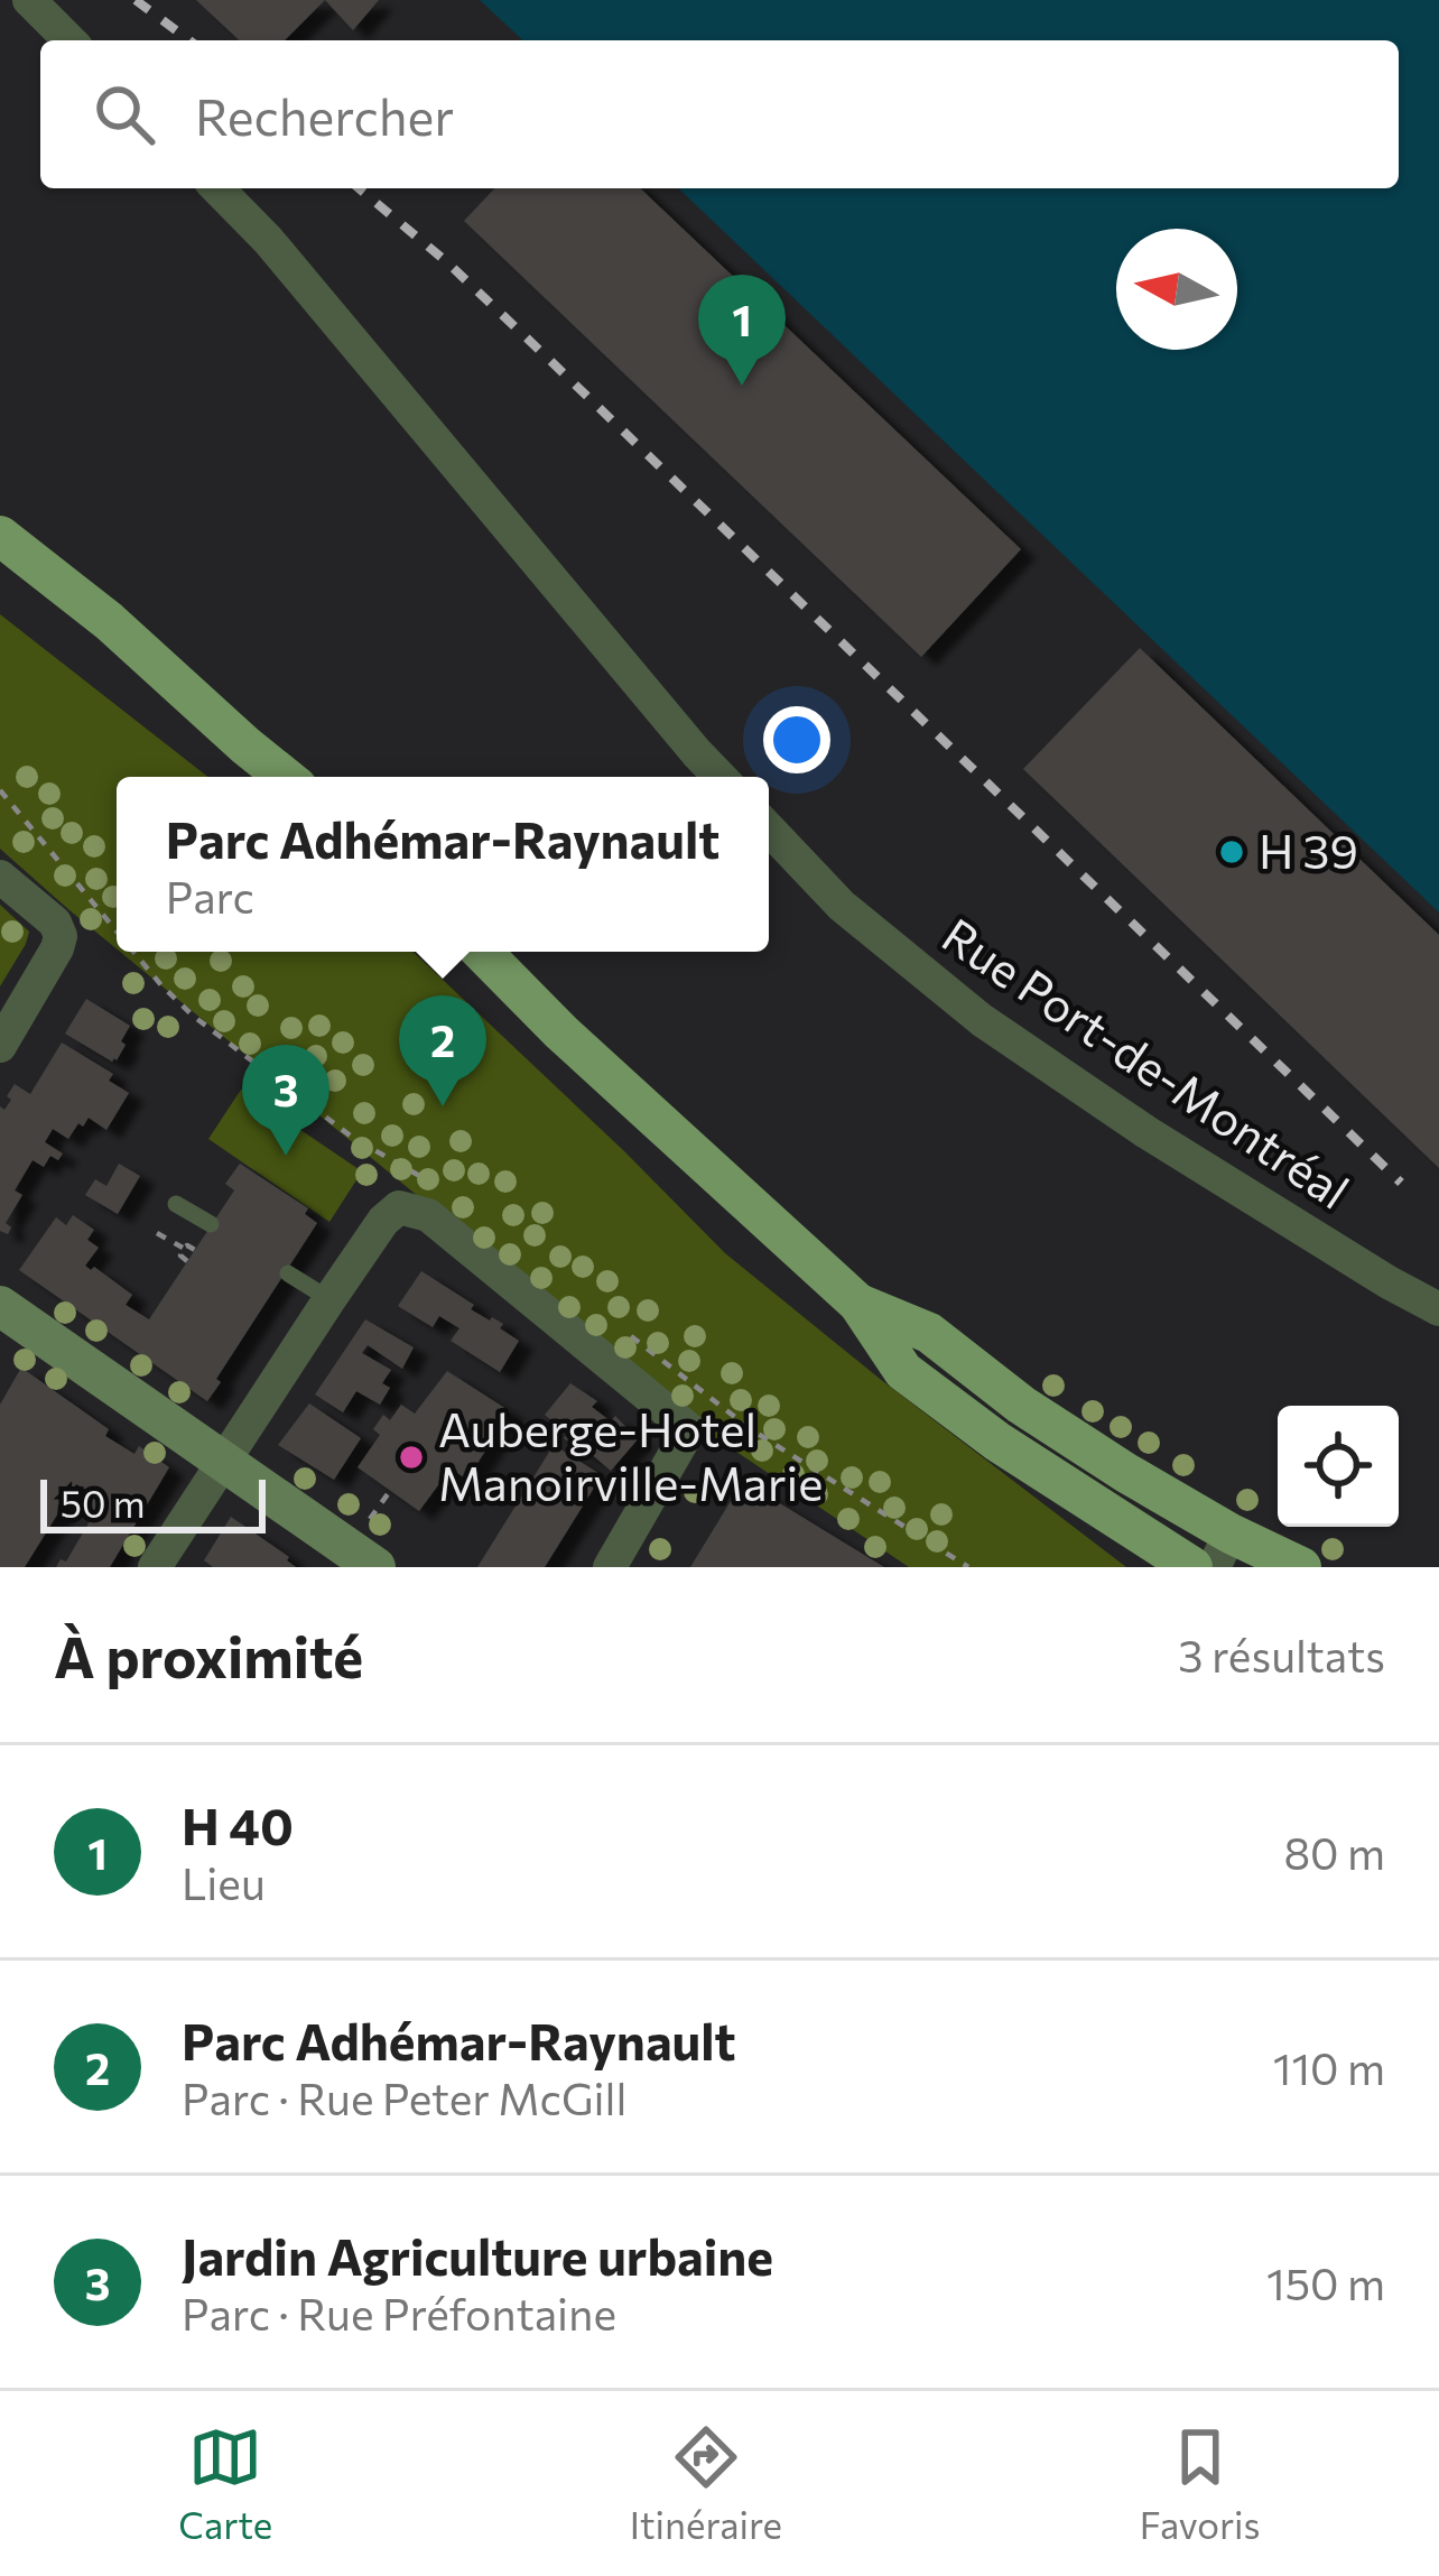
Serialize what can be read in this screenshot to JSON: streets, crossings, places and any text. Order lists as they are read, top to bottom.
{
  "streets": {
    "street": ["Rue Port-de-Montréal"]
  },
  "places": ["H 39", "Auberge-Hotel Manoirville-Marie"],
  "scale_bar": "50 m",
  "north": "left",
  "page": {
    "search": "Rechercher",
    "pins": ["1", "2", "3"],
    "popup": ["Parc Adhémar-Raynault", "Parc"],
    "scale": "50 m",
    "heading": ["À proximité", "3 résultats"],
    "list": [
      {
        "mark": "1",
        "name": "H 40",
        "note": "Lieu",
        "value": "80 m"
      },
      {
        "mark": "2",
        "name": "Parc Adhémar-Raynault",
        "note": "Parc · Rue Peter McGill",
        "value": "110 m"
      },
      {
        "mark": "3",
        "name": "Jardin Agriculture urbaine",
        "note": "Parc · Rue Préfontaine",
        "value": "150 m"
      }
    ],
    "nav": ["Carte", "Itinéraire", "Favoris"]
  }
}
